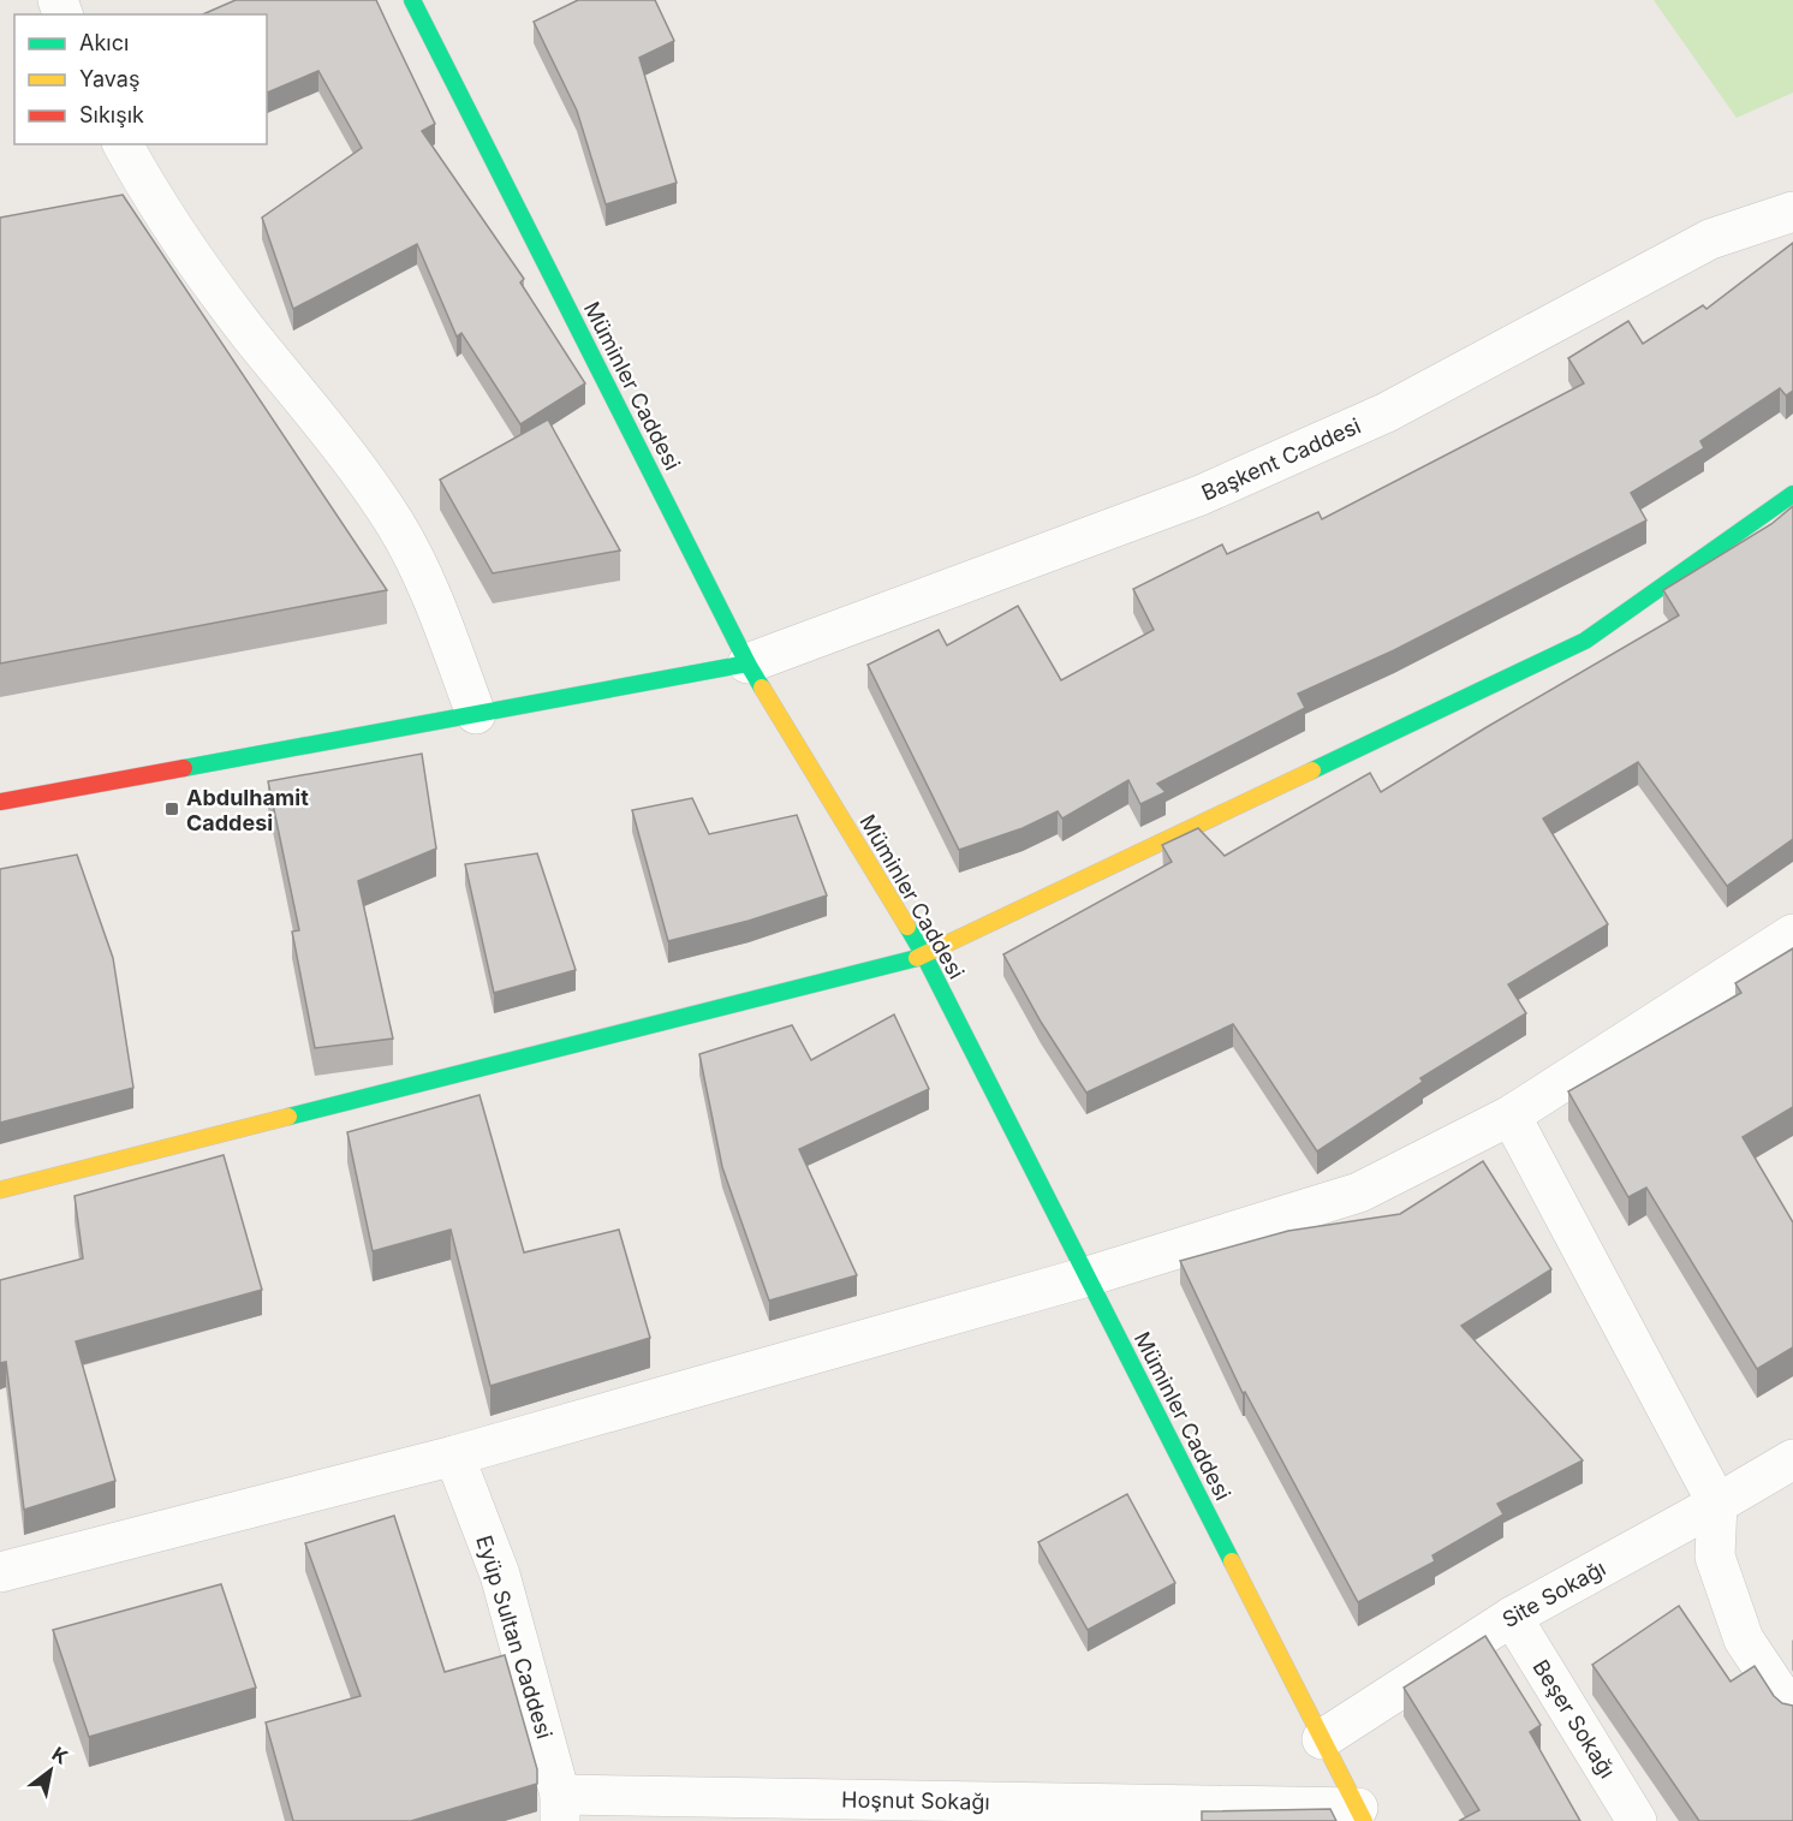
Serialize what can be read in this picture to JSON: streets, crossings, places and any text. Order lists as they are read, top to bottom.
{
  "streets": {
    "street": [
      "Müminler Caddesi",
      "Başkent Caddesi",
      "Site Sokağı",
      "Eyüp Sultan Caddesi",
      "Beşer Sokağı",
      "Hoşnut Sokağı"
    ]
  },
  "crossings": [
    ["Müminler Caddesi", "Başkent Caddesi"],
    ["Müminler Caddesi", "Site Sokağı"],
    ["Müminler Caddesi", "Hoşnut Sokağı"],
    ["Site Sokağı", "Beşer Sokağı"],
    ["Eyüp Sultan Caddesi", "Hoşnut Sokağı"]
  ],
  "places": {
    "transit": ["Abdulhamit Caddesi"]
  },
  "legend": ["Akıcı", "Yavaş", "Sıkışık"],
  "north": "top right"
}
